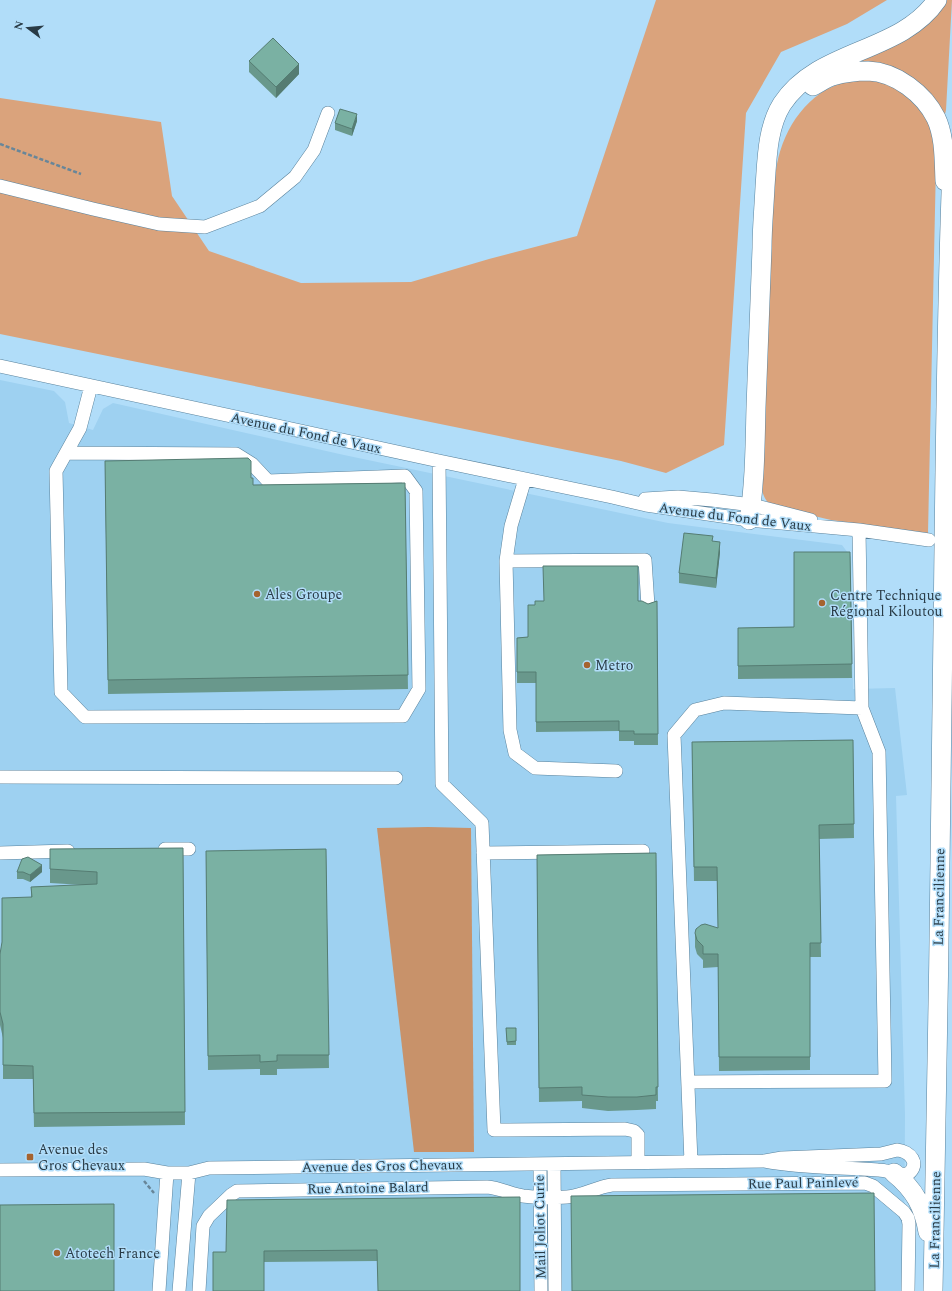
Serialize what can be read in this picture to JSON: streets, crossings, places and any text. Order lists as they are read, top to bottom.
{
  "streets": {
    "highway": ["La Francilienne"],
    "street": [
      "Avenue du Fond de Vaux",
      "Avenue des Gros Chevaux",
      "Rue Paul Painlevé",
      "Rue Antoine Balard",
      "Mail Joliot Curie"
    ]
  },
  "crossings": [
    ["Avenue des Gros Chevaux", "Mail Joliot Curie"],
    ["Rue Paul Painlevé", "Rue Antoine Balard"],
    ["Rue Antoine Balard", "Mail Joliot Curie"]
  ],
  "places": {
    "other": [
      "Ales Groupe",
      "Centre Technique Régional Kiloutou",
      "Metro",
      "Atotech France"
    ],
    "transit": ["Avenue des Gros Chevaux"]
  },
  "north": "left"
}
